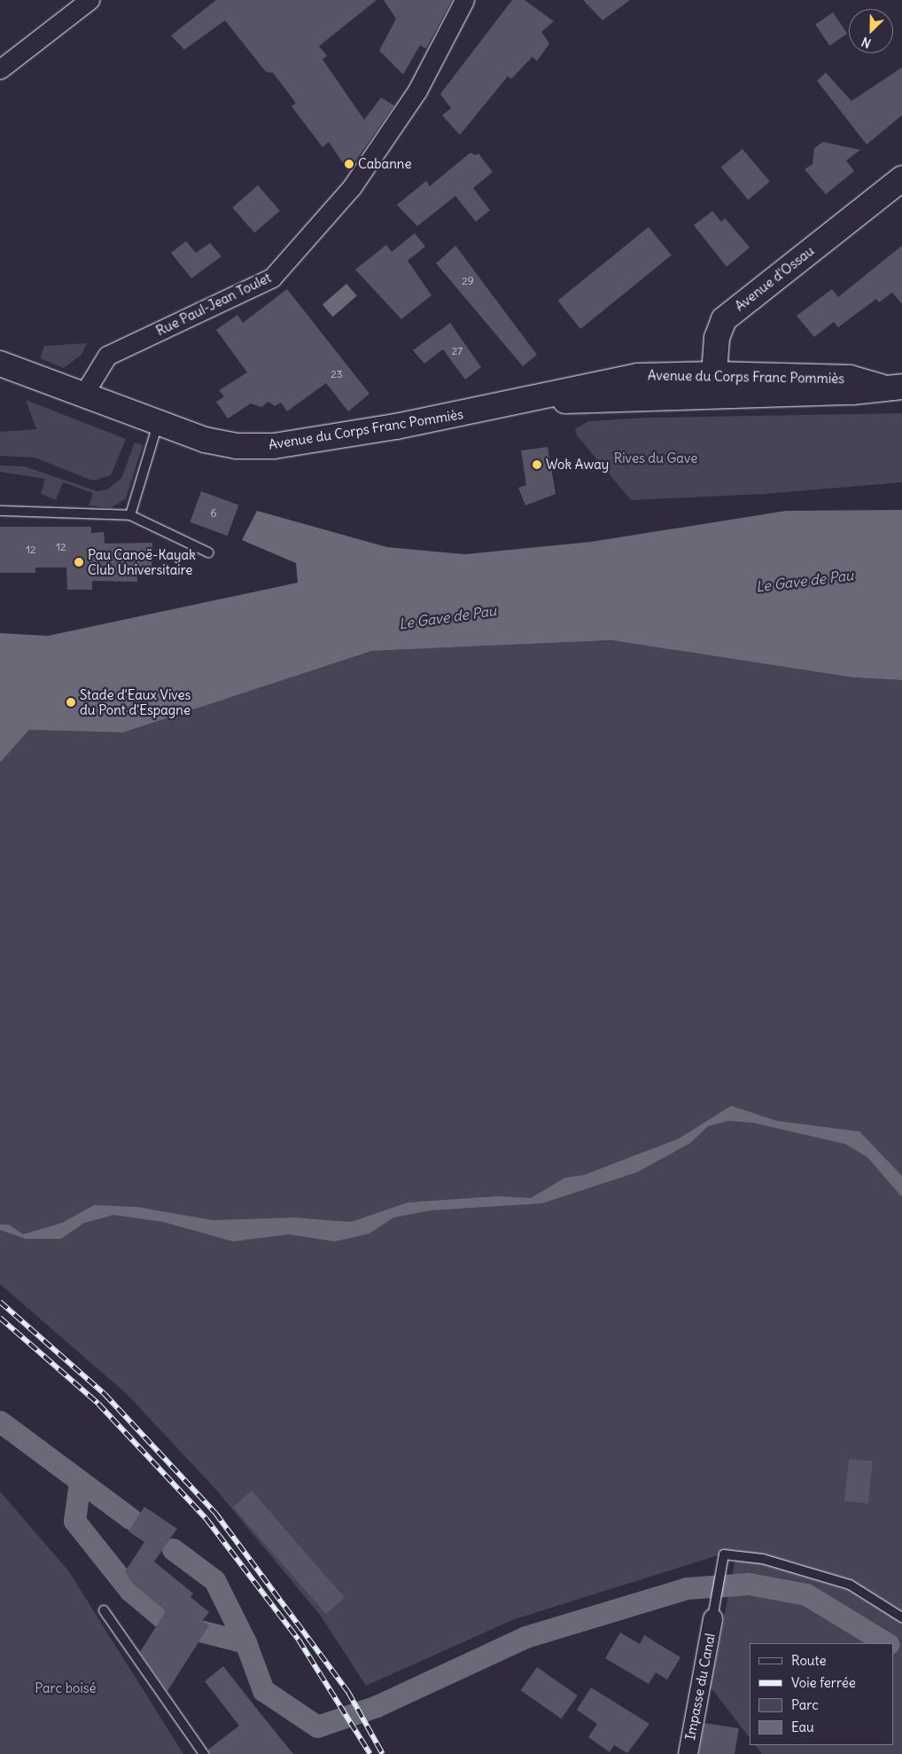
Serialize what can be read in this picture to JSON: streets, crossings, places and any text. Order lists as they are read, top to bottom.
{
  "streets": {
    "main road": ["Avenue d'Ossau", "Avenue du Corps Franc Pommiès"],
    "street": ["Rue Paul-Jean Toulet", "Impasse du Canal"]
  },
  "crossings": [
    ["Avenue d'Ossau", "Avenue du Corps Franc Pommiès"],
    ["Rue Paul-Jean Toulet", "Avenue du Corps Franc Pommiès"]
  ],
  "water": ["Le Gave de Pau"],
  "parks": ["Rives du Gave", "Parc boisé"],
  "places": [
    "Cabanne",
    "Wok Away",
    "Pau Canoë-Kayak Club Universitaire",
    "Stade d'Eaux Vives du Pont d'Espagne"
  ],
  "house_numbers": [
    "29",
    "27",
    "23",
    "6",
    "12",
    "12"
  ],
  "legend": [
    "Route",
    "Voie ferrée",
    "Parc",
    "Eau"
  ],
  "north": "bottom left"
}
